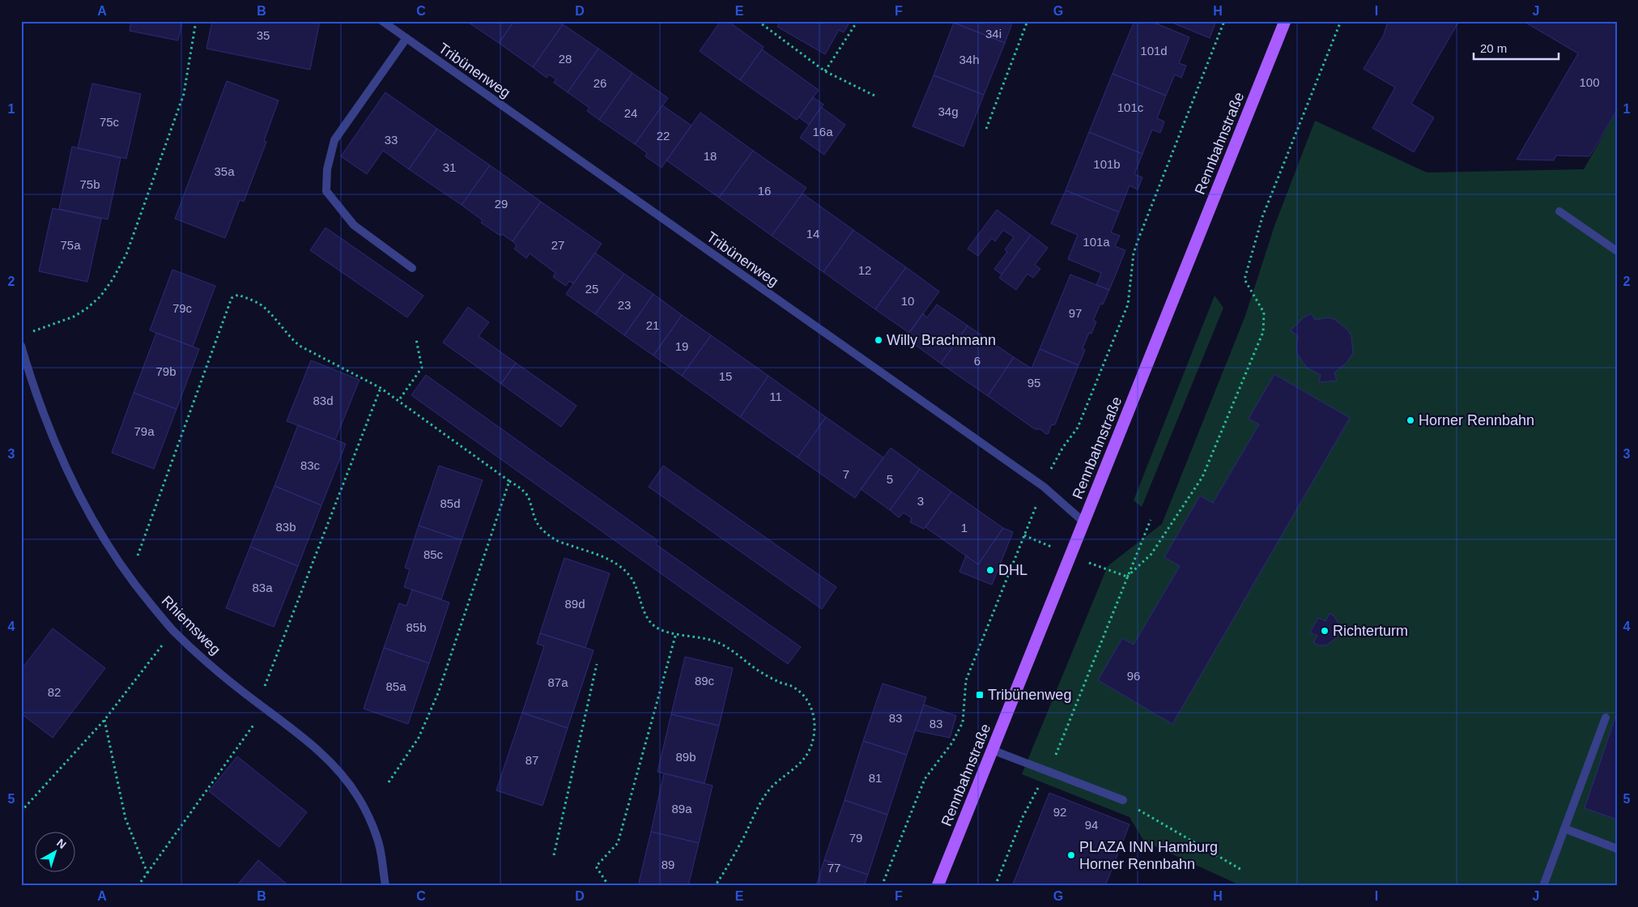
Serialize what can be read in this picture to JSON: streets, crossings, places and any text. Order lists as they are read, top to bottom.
{
  "streets": {
    "main road": ["Rennbahnstraße"],
    "street": ["Tribünenweg", "Rhiemsweg"]
  },
  "crossings": [
    ["Tribünenweg", "Rennbahnstraße"]
  ],
  "places": {
    "other": [
      "Willy Brachmann",
      "Horner Rennbahn",
      "DHL",
      "Richterturm",
      "PLAZA INN Hamburg Horner Rennbahn"
    ],
    "transit": ["Tribünenweg"]
  },
  "house_numbers": [
    "34i",
    "35",
    "101d",
    "28",
    "34h",
    "100",
    "26",
    "101c",
    "34g",
    "24",
    "75c",
    "16a",
    "22",
    "33",
    "18",
    "101b",
    "31",
    "35a",
    "75b",
    "16",
    "29",
    "14",
    "101a",
    "75a",
    "27",
    "12",
    "25",
    "10",
    "23",
    "79c",
    "97",
    "21",
    "19",
    "6",
    "79b",
    "15",
    "95",
    "11",
    "83d",
    "79a",
    "83c",
    "7",
    "5",
    "3",
    "85d",
    "83b",
    "1",
    "85c",
    "83a",
    "89d",
    "85b",
    "96",
    "89c",
    "87a",
    "85a",
    "82",
    "83",
    "83",
    "89b",
    "87",
    "81",
    "89a",
    "92",
    "94",
    "79",
    "89",
    "77"
  ],
  "scale_bar": "20 m",
  "north": "top right",
  "grid": {
    "columns": [
      "A",
      "B",
      "C",
      "D",
      "E",
      "F",
      "G",
      "H",
      "I",
      "J"
    ],
    "rows": [
      "1",
      "2",
      "3",
      "4",
      "5"
    ]
  }
}
